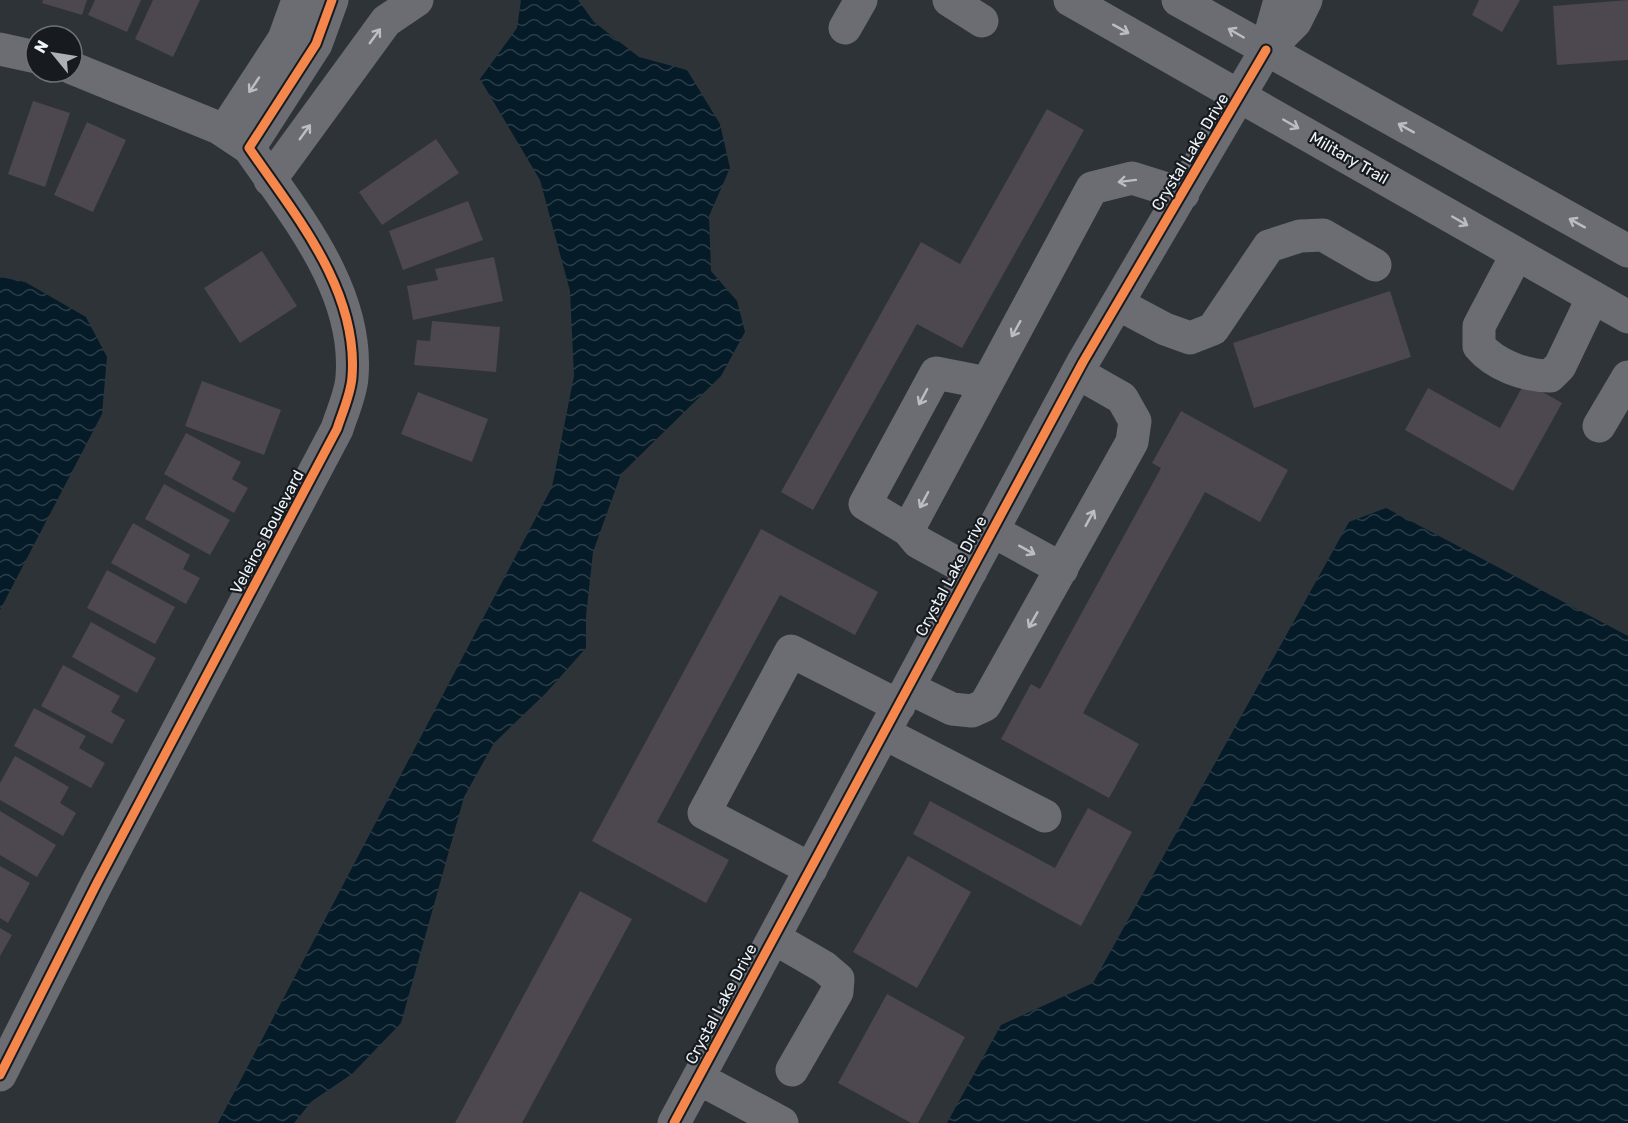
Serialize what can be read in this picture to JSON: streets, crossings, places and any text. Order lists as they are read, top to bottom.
{
  "streets": {
    "street": ["Crystal Lake Drive", "Military Trail", "Veleiros Boulevard"]
  },
  "crossings": [
    ["Crystal Lake Drive", "Military Trail"]
  ],
  "north": "top left"
}
